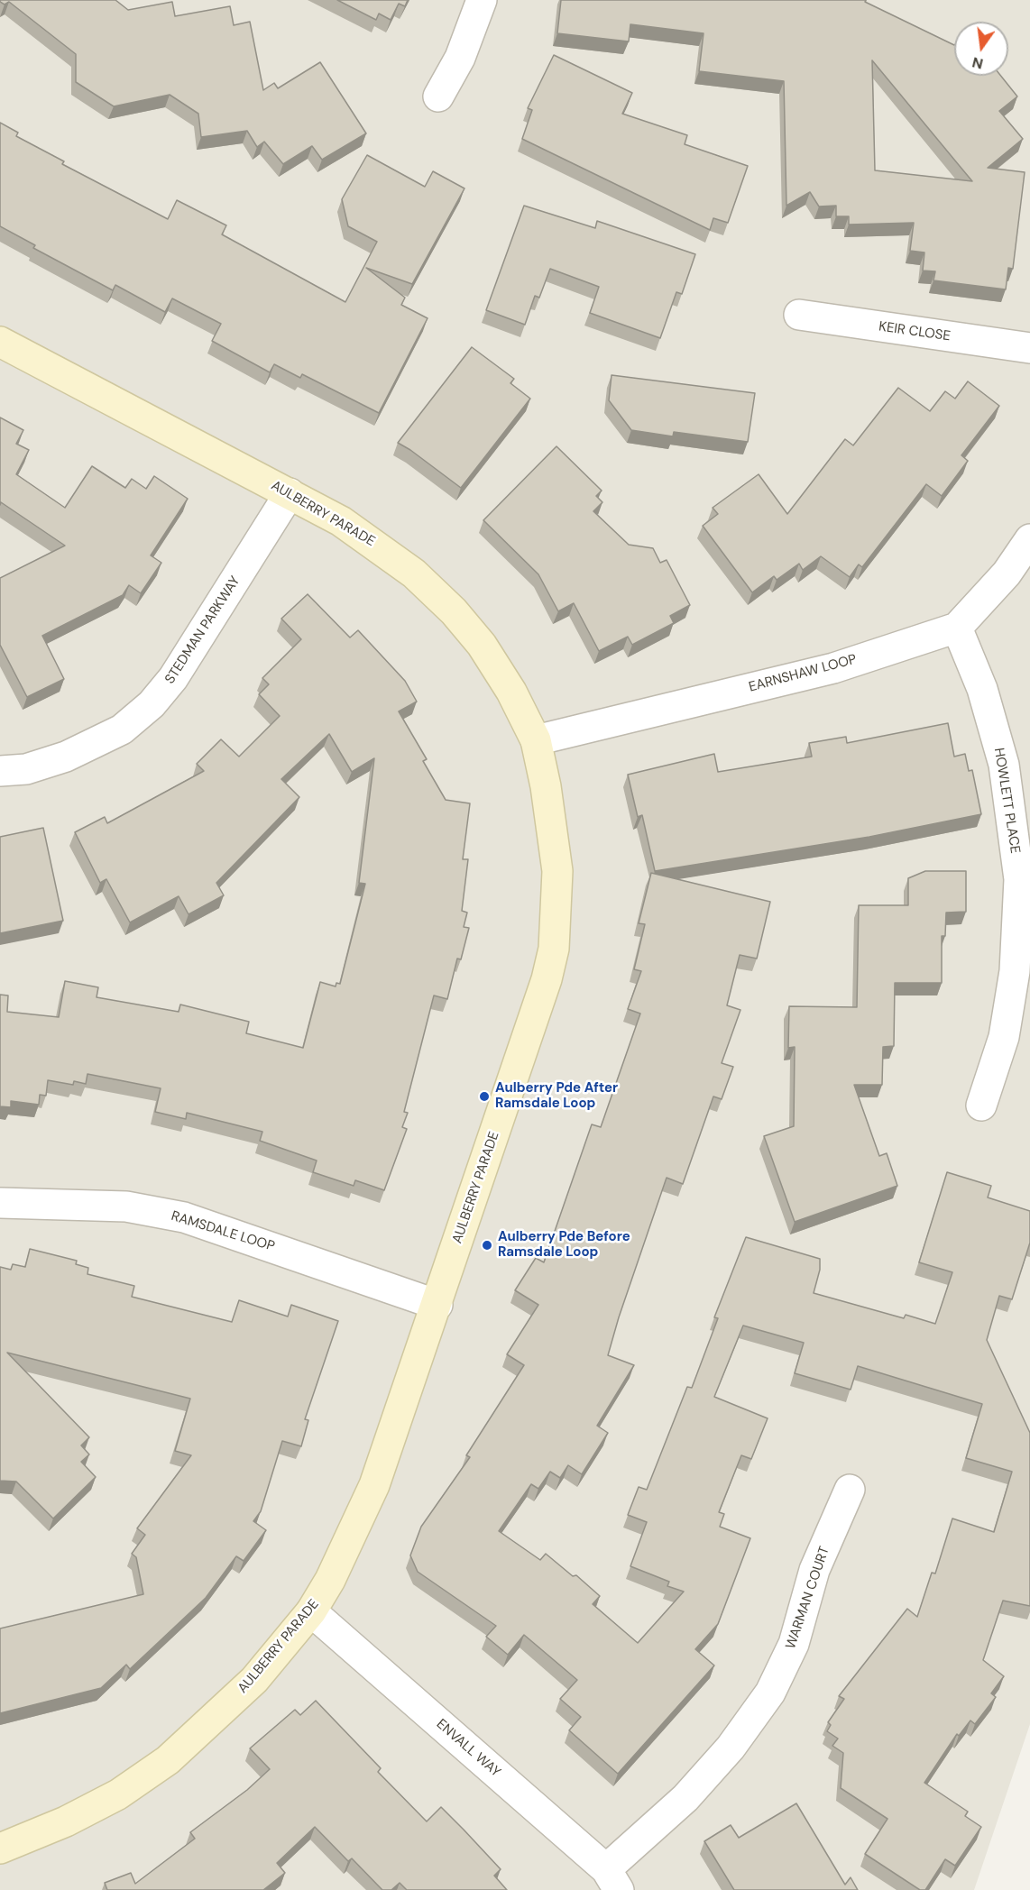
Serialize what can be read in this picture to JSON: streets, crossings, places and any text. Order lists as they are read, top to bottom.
{
  "streets": {
    "main road": ["AULBERRY PARADE"],
    "street": [
      "KEIR CLOSE",
      "STEDMAN PARKWAY",
      "EARNSHAW LOOP",
      "HOWLETT PLACE",
      "RAMSDALE LOOP",
      "WARMAN COURT",
      "ENVALL WAY"
    ]
  },
  "crossings": [
    ["AULBERRY PARADE", "STEDMAN PARKWAY"],
    ["AULBERRY PARADE", "EARNSHAW LOOP"],
    ["AULBERRY PARADE", "RAMSDALE LOOP"],
    ["AULBERRY PARADE", "ENVALL WAY"],
    ["EARNSHAW LOOP", "HOWLETT PLACE"],
    ["WARMAN COURT", "ENVALL WAY"]
  ],
  "places": ["Aulberry Pde After Ramsdale Loop", "Aulberry Pde Before Ramsdale Loop"],
  "north": "bottom"
}
